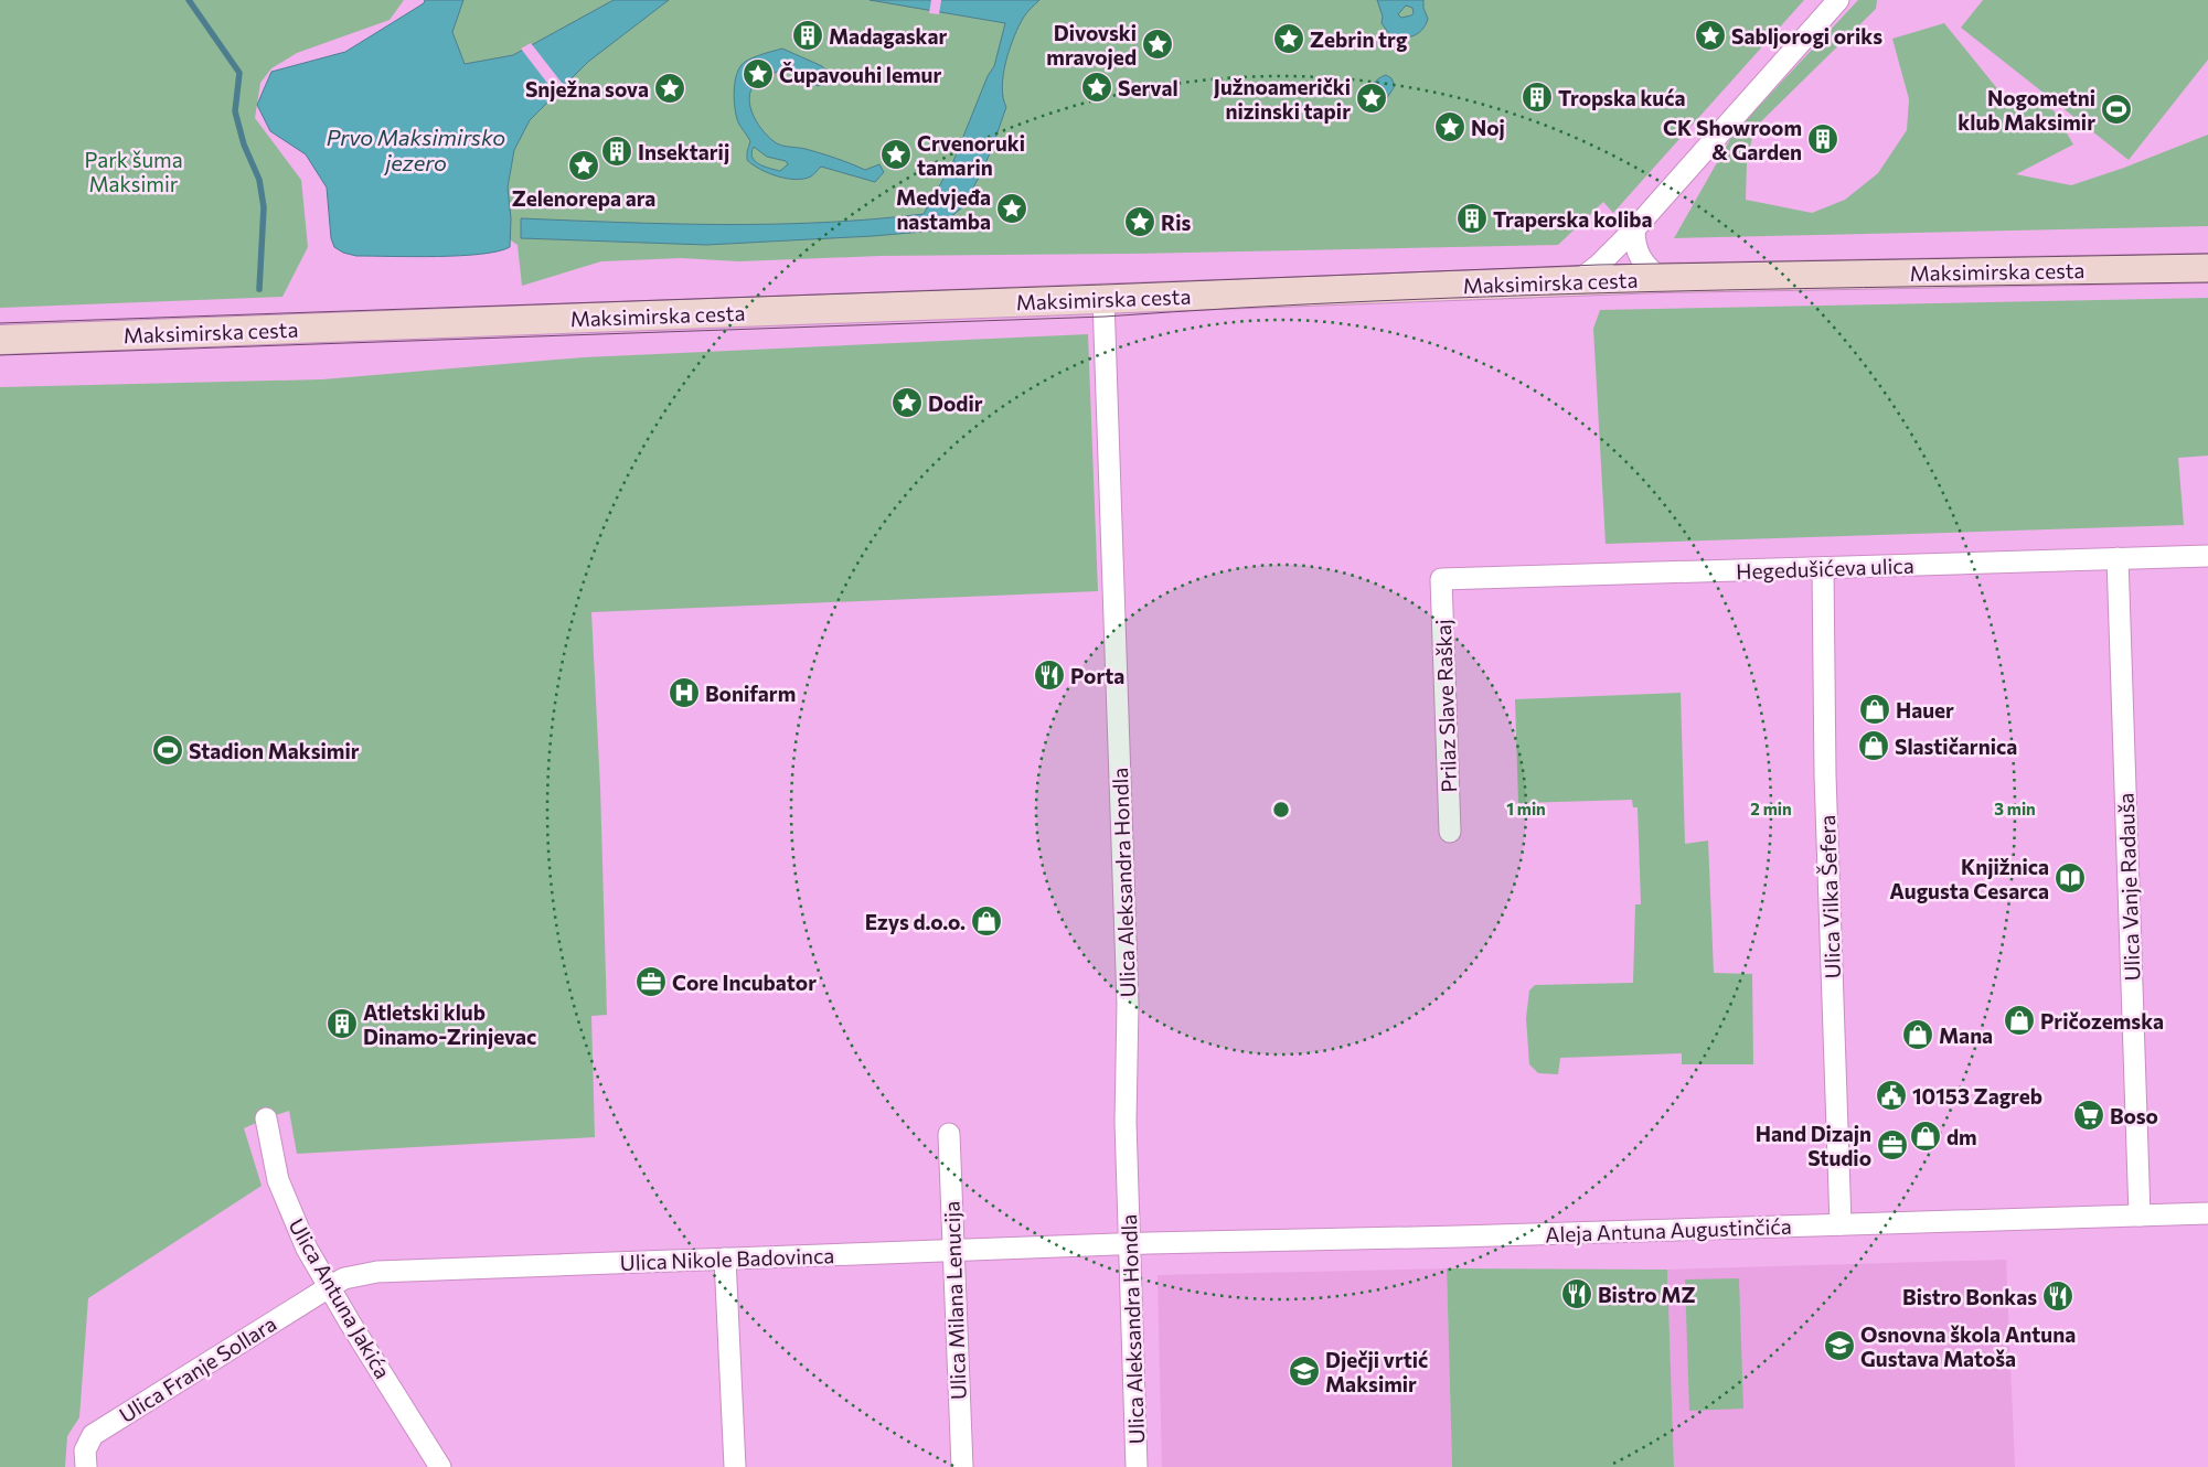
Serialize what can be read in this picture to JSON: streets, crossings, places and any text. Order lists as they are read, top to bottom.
{
  "streets": {
    "main road": ["Maksimirska cesta"],
    "street": [
      "Hegedušićeva ulica",
      "Prilaz Slave Raškaj",
      "Ulica Aleksandra Hondla",
      "Ulica Vanje Radauša",
      "Ulica Vilka Šefera",
      "Aleja Antuna Augustinčića",
      "Ulica Nikole Badovinca",
      "Ulica Antuna Jakića",
      "Ulica Milana Lenucija",
      "Ulica Franje Sollara"
    ]
  },
  "crossings": [
    ["Maksimirska cesta", "Ulica Aleksandra Hondla"],
    ["Hegedušićeva ulica", "Prilaz Slave Raškaj"],
    ["Hegedušićeva ulica", "Ulica Vanje Radauša"],
    ["Hegedušićeva ulica", "Ulica Vilka Šefera"],
    ["Ulica Aleksandra Hondla", "Aleja Antuna Augustinčića"],
    ["Ulica Aleksandra Hondla", "Ulica Nikole Badovinca"],
    ["Ulica Vanje Radauša", "Aleja Antuna Augustinčića"],
    ["Ulica Vilka Šefera", "Aleja Antuna Augustinčića"],
    ["Aleja Antuna Augustinčića", "Ulica Nikole Badovinca"],
    ["Ulica Nikole Badovinca", "Ulica Antuna Jakića"],
    ["Ulica Nikole Badovinca", "Ulica Milana Lenucija"],
    ["Ulica Nikole Badovinca", "Ulica Franje Sollara"],
    ["Ulica Antuna Jakića", "Ulica Franje Sollara"]
  ],
  "water": ["Prvo Maksimirsko jezero"],
  "parks": ["Park šuma Maksimir"],
  "places": {
    "building": [
      "Madagaskar",
      "Tropska kuća",
      "CK Showroom & Garden",
      "Insektarij",
      "Traperska koliba",
      "Atletski klub Dinamo-Zrinjevac"
    ],
    "place": [
      "Sabljorogi oriks",
      "Zebrin trg",
      "Divovski mravojed",
      "Čupavouhi lemur",
      "Serval",
      "Snježna sova",
      "Južnoamerički nizinski tapir",
      "Noj",
      "Crvenoruki tamarin",
      "Zelenorepa ara",
      "Medvjeđa nastamba",
      "Ris",
      "Dodir"
    ],
    "sports": ["Nogometni klub Maksimir", "Stadion Maksimir"],
    "restaurant": ["Porta", "Bistro MZ", "Bistro Bonkas"],
    "hospital": ["Bonifarm"],
    "shop": [
      "Hauer",
      "Slastičarnica",
      "Ezys d.o.o.",
      "Pričozemska",
      "Mana",
      "dm"
    ],
    "library": ["Knjižnica Augusta Cesarca"],
    "office": ["Core Incubator", "Hand Dizajn Studio"],
    "public building": ["10153 Zagreb"],
    "supermarket": ["Boso"],
    "school or university": ["Osnovna škola Antuna Gustava Matoša", "Dječji vrtić Maksimir"]
  },
  "rings": ["1 min", "2 min", "3 min"]
}
